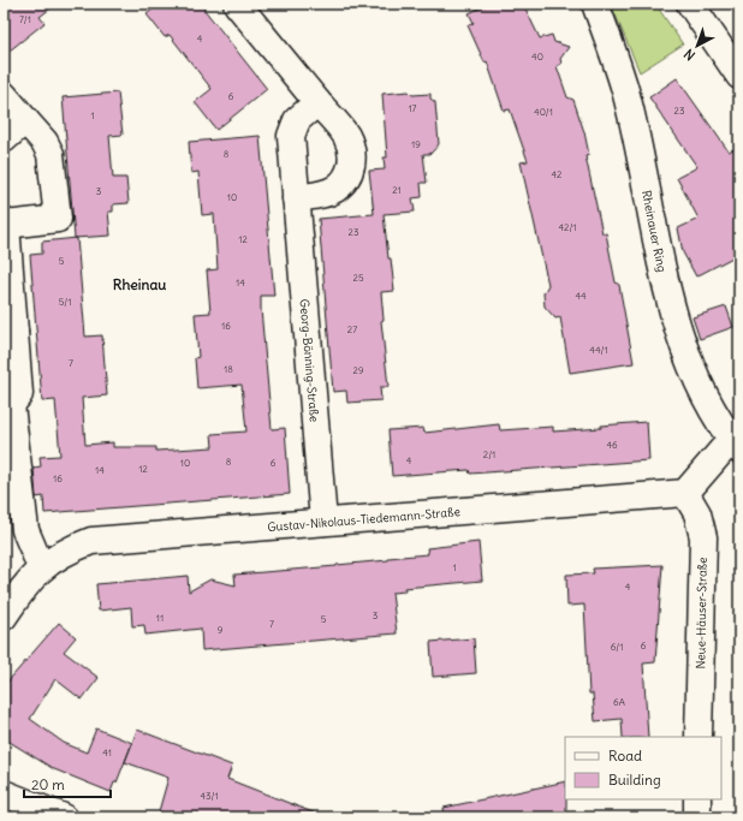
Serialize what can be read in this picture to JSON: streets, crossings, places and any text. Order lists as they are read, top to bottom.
{
  "streets": {
    "street": [
      "Rheinauer Ring",
      "Georg-Bönning-Straße",
      "Gustav-Nikolaus-Tiedemann-Straße",
      "Neue-Häuser-Straße"
    ]
  },
  "crossings": [
    ["Georg-Bönning-Straße", "Gustav-Nikolaus-Tiedemann-Straße"],
    ["Gustav-Nikolaus-Tiedemann-Straße", "Neue-Häuser-Straße"]
  ],
  "districts": ["Rheinau"],
  "house_numbers": [
    "7/1",
    "4",
    "40",
    "6",
    "17",
    "23",
    "40/1",
    "1",
    "19",
    "8",
    "42",
    "21",
    "3",
    "10",
    "42/1",
    "23",
    "12",
    "5",
    "25",
    "14",
    "44",
    "5/1",
    "16",
    "27",
    "44/1",
    "7",
    "18",
    "29",
    "46",
    "2/1",
    "4",
    "8",
    "10",
    "6",
    "12",
    "14",
    "16",
    "1",
    "4",
    "3",
    "11",
    "5",
    "7",
    "9",
    "6",
    "6/1",
    "6A",
    "41",
    "43/1"
  ],
  "legend": ["Road", "Building"],
  "scale_bar": "20 m",
  "north": "bottom left"
}
